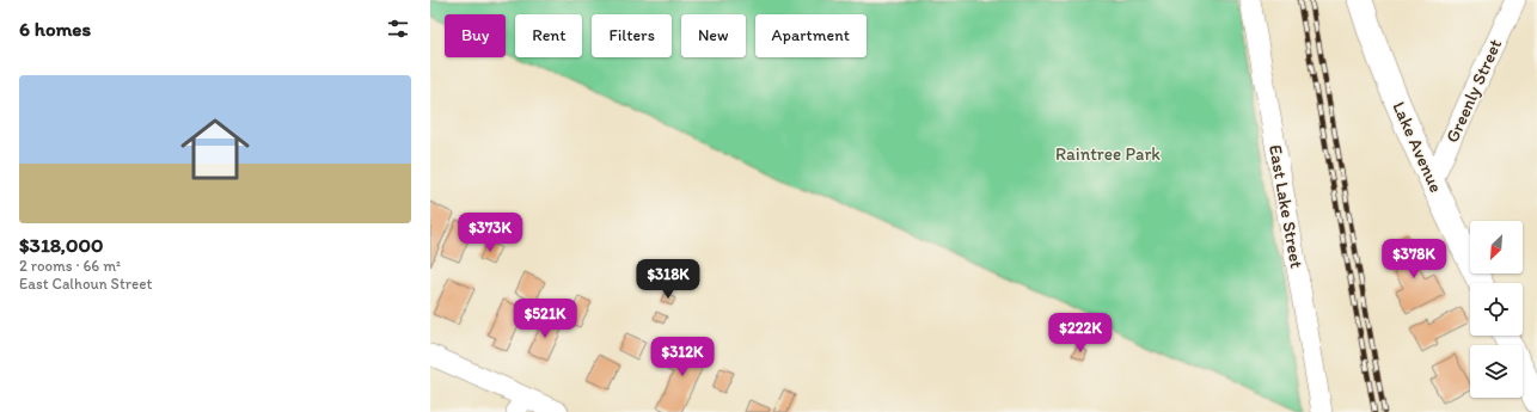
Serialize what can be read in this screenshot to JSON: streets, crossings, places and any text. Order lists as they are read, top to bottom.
{
  "streets": {
    "street": ["Greenly Street", "Lake Avenue", "East Lake Street"]
  },
  "crossings": [
    ["Greenly Street", "Lake Avenue"]
  ],
  "parks": ["Raintree Park"],
  "north": "bottom left",
  "page": {
    "heading": "6 homes",
    "chip": [
      "Buy",
      "Rent",
      "Filters",
      "New",
      "Apartment"
    ],
    "list": [
      {
        "name": "$318,000",
        "note": "2 rooms · 66 m² · East Calhoun Street"
      }
    ],
    "price": [
      "$373K",
      "$378K",
      "$318K",
      "$521K",
      "$222K",
      "$312K"
    ]
  }
}
